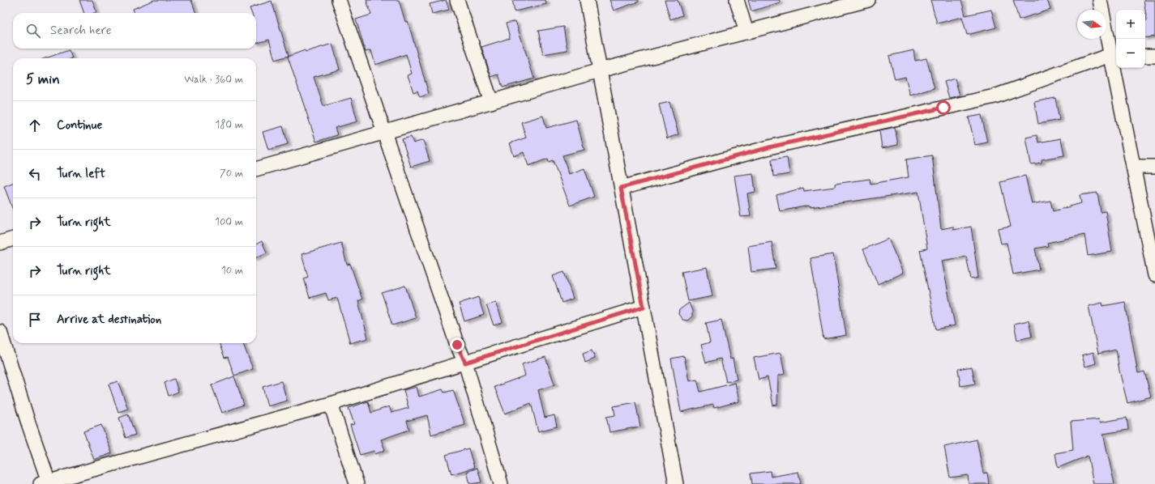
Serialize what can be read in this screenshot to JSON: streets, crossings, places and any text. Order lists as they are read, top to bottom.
{
  "north": "right",
  "page": {
    "map_buttons": ["+", "−"],
    "search": "Search here",
    "heading": ["5 min", "Walk · 360 m"],
    "list": [
      ["Continue", "180 m"],
      ["Turn left", "70 m"],
      ["Turn right", "100 m"],
      ["Turn right", "10 m"],
      "Arrive at destination"
    ]
  }
}
